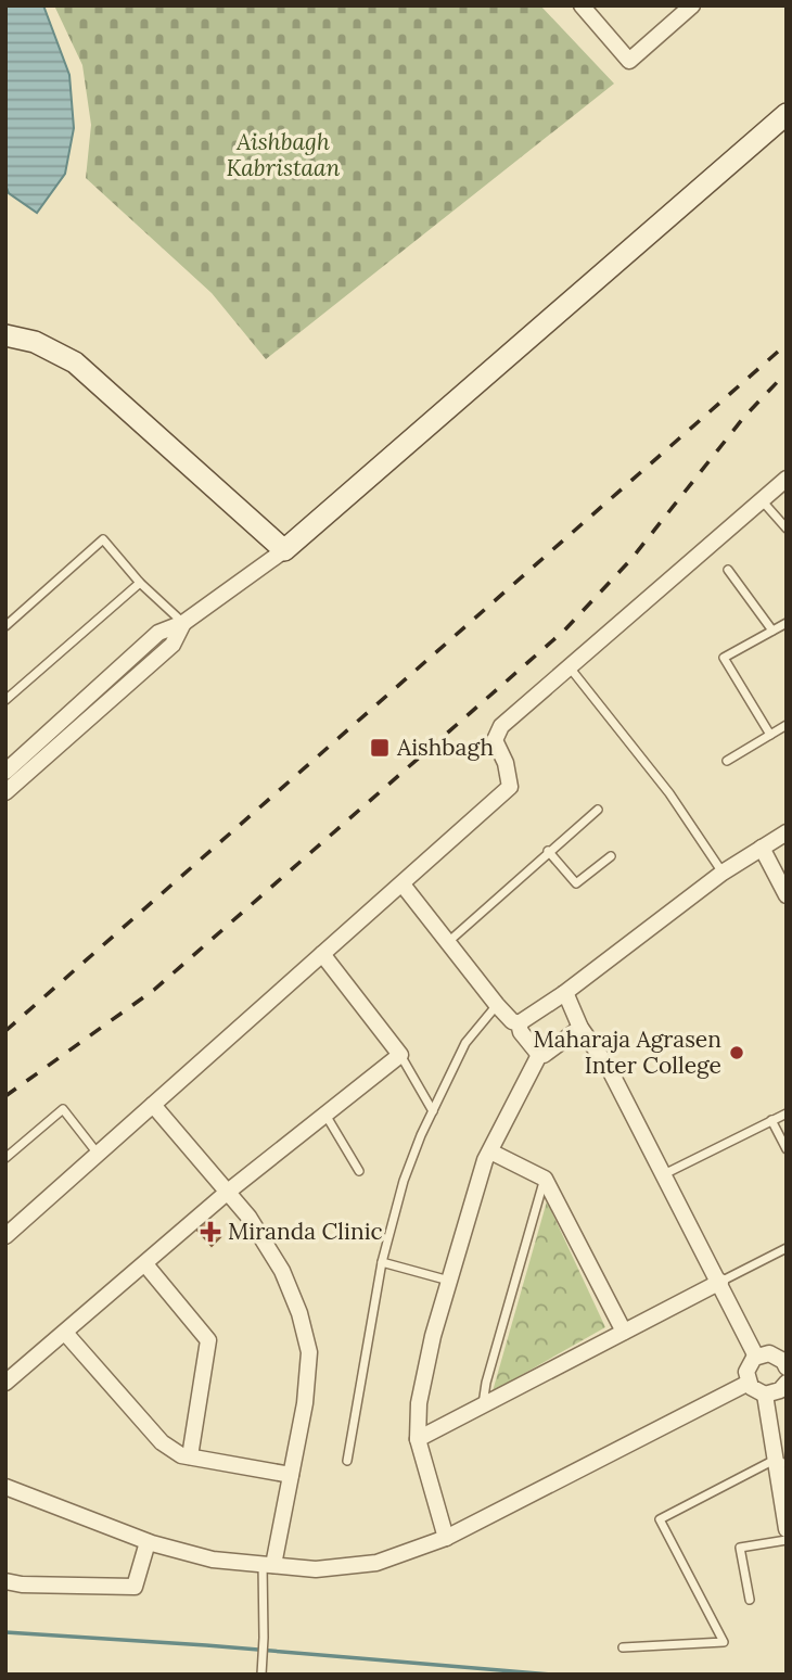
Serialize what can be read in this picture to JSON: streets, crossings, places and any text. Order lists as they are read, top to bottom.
{
  "parks": ["Aishbagh Kabristaan"],
  "places": {
    "transit": ["Aishbagh"],
    "other": ["Maharaja Agrasen Inter College"],
    "health": ["Miranda Clinic"]
  }
}
